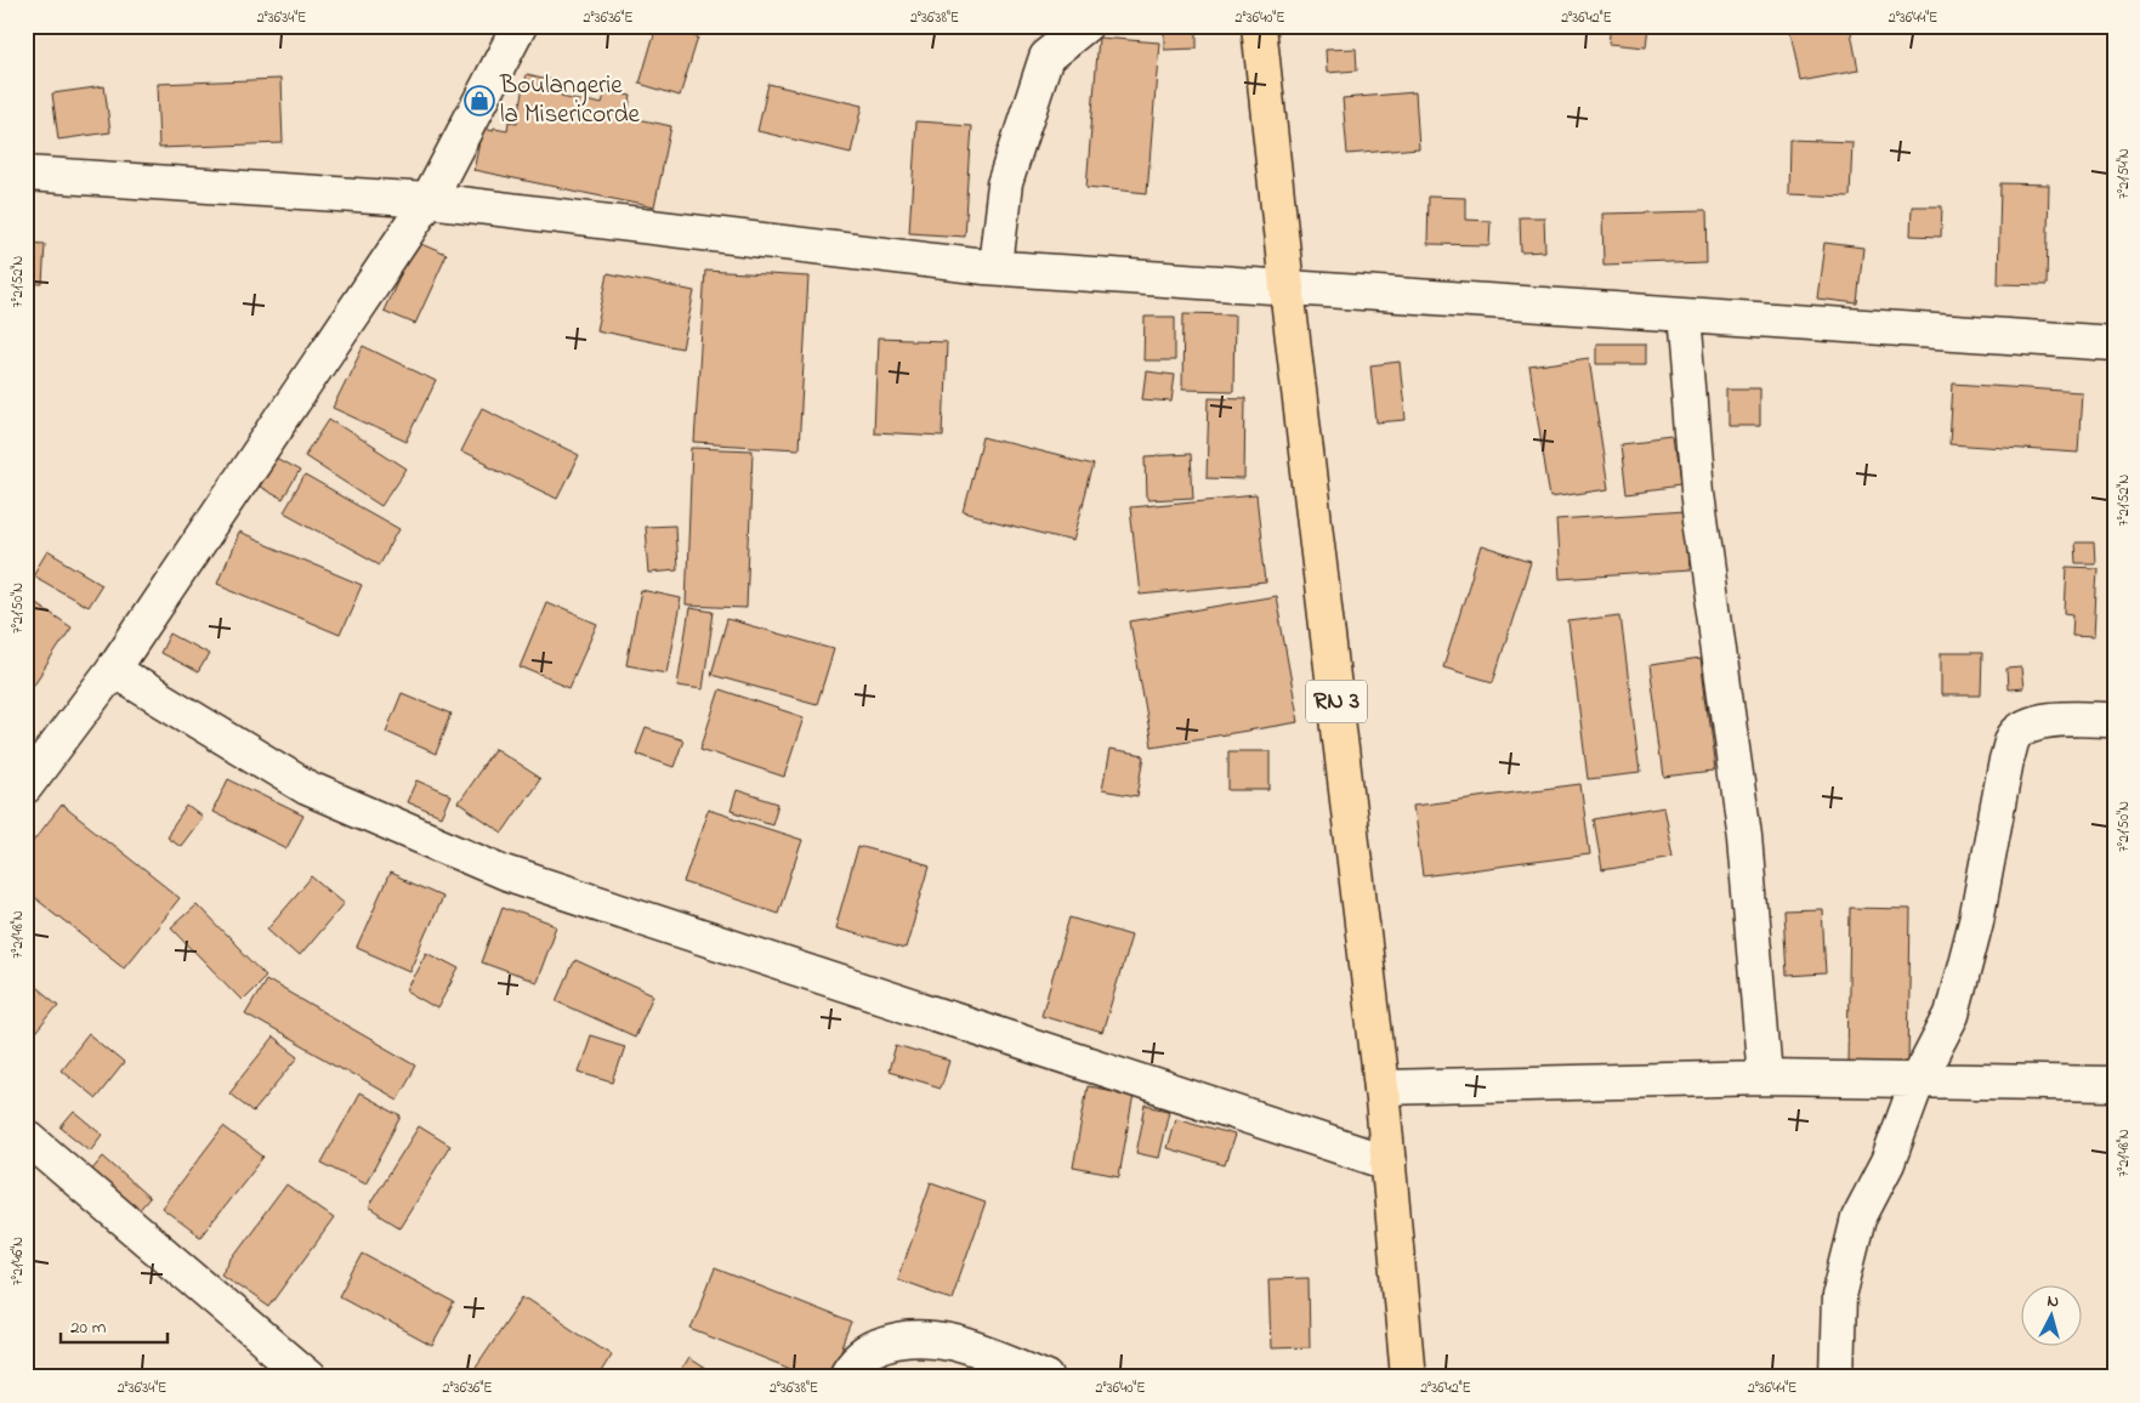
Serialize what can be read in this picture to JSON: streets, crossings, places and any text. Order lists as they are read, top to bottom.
{
  "streets": {
    "main road": ["RN 3"]
  },
  "places": {
    "shop": ["Boulangerie la Misericorde"]
  },
  "scale_bar": "20 m",
  "north": "top",
  "coordinates": [
    "2°36'34\"E",
    "2°36'36\"E",
    "2°36'38\"E",
    "2°36'40\"E",
    "2°36'42\"E",
    "2°36'44\"E",
    "7°21'54\"N",
    "7°21'52\"N",
    "7°21'50\"N",
    "7°21'48\"N",
    "7°21'46\"N"
  ]
}
